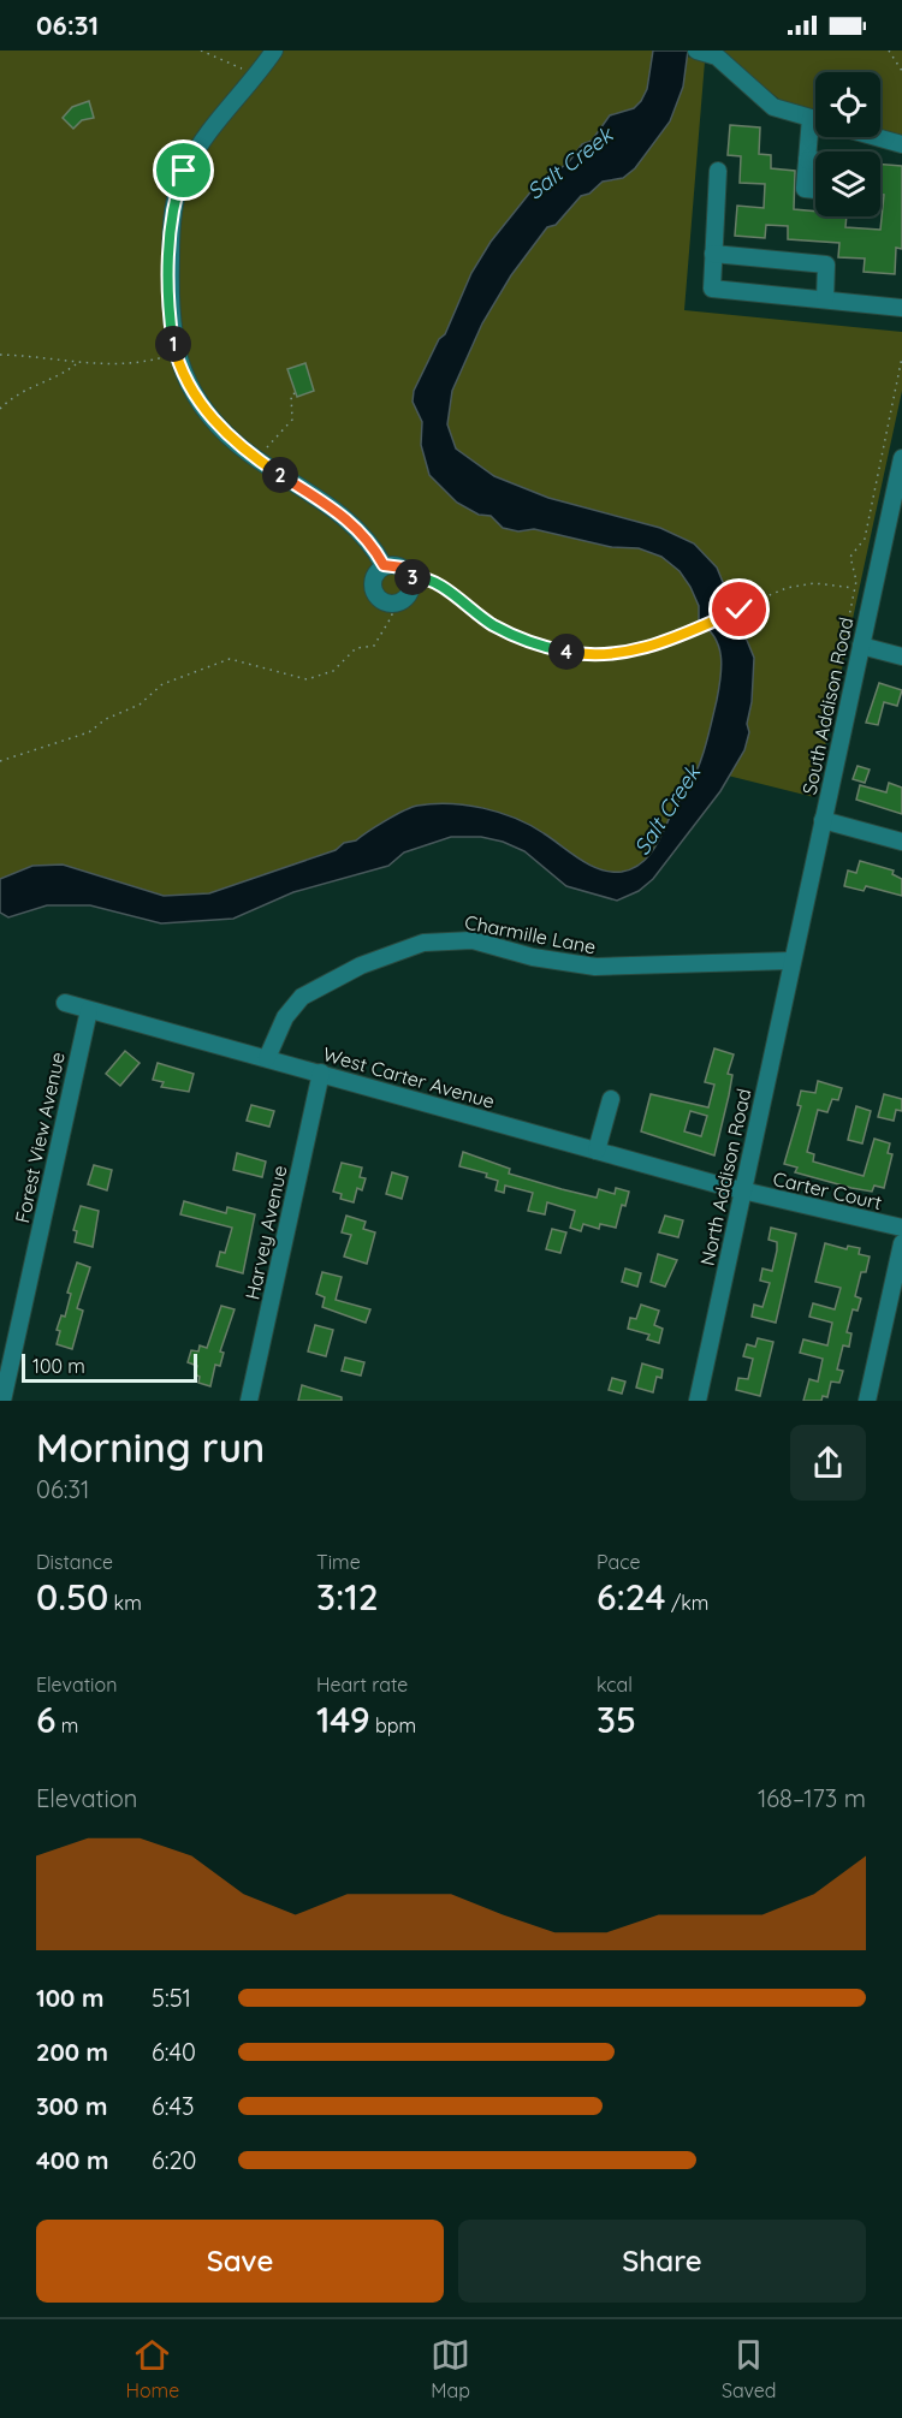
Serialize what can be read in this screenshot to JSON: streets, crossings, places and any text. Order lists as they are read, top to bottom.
{
  "streets": {
    "street": [
      "South Addison Road",
      "Charmille Lane",
      "West Carter Avenue",
      "Forest View Avenue",
      "North Addison Road",
      "Carter Court",
      "Harvey Avenue"
    ]
  },
  "crossings": [
    ["South Addison Road", "Charmille Lane"],
    ["South Addison Road", "North Addison Road"],
    ["Charmille Lane", "West Carter Avenue"],
    ["Charmille Lane", "North Addison Road"],
    ["West Carter Avenue", "Forest View Avenue"],
    ["West Carter Avenue", "North Addison Road"],
    ["West Carter Avenue", "Carter Court"],
    ["West Carter Avenue", "Harvey Avenue"],
    ["North Addison Road", "Carter Court"]
  ],
  "water": ["Salt Creek"],
  "scale_bar": "100 m",
  "page": {
    "status": "06:31",
    "pins": [
      "1",
      "2",
      "3",
      "4"
    ],
    "scale": "100 m",
    "heading": ["Morning run", "06:31"],
    "stats": [
      ["Distance", "0.50 km"],
      ["Time", "3:12"],
      ["Pace", "6:24 /km"],
      ["Elevation", "6 m"],
      ["Heart rate", "149 bpm"],
      ["kcal", "35"]
    ],
    "chart": ["Elevation", "168–173 m"],
    "list": [
      {
        "name": "100 m",
        "note": "5:51"
      },
      {
        "name": "200 m",
        "note": "6:40"
      },
      {
        "name": "300 m",
        "note": "6:43"
      },
      {
        "name": "400 m",
        "note": "6:20"
      }
    ],
    "buttons": ["Save", "Share"],
    "tabs": ["Home", "Map", "Saved"]
  }
}
